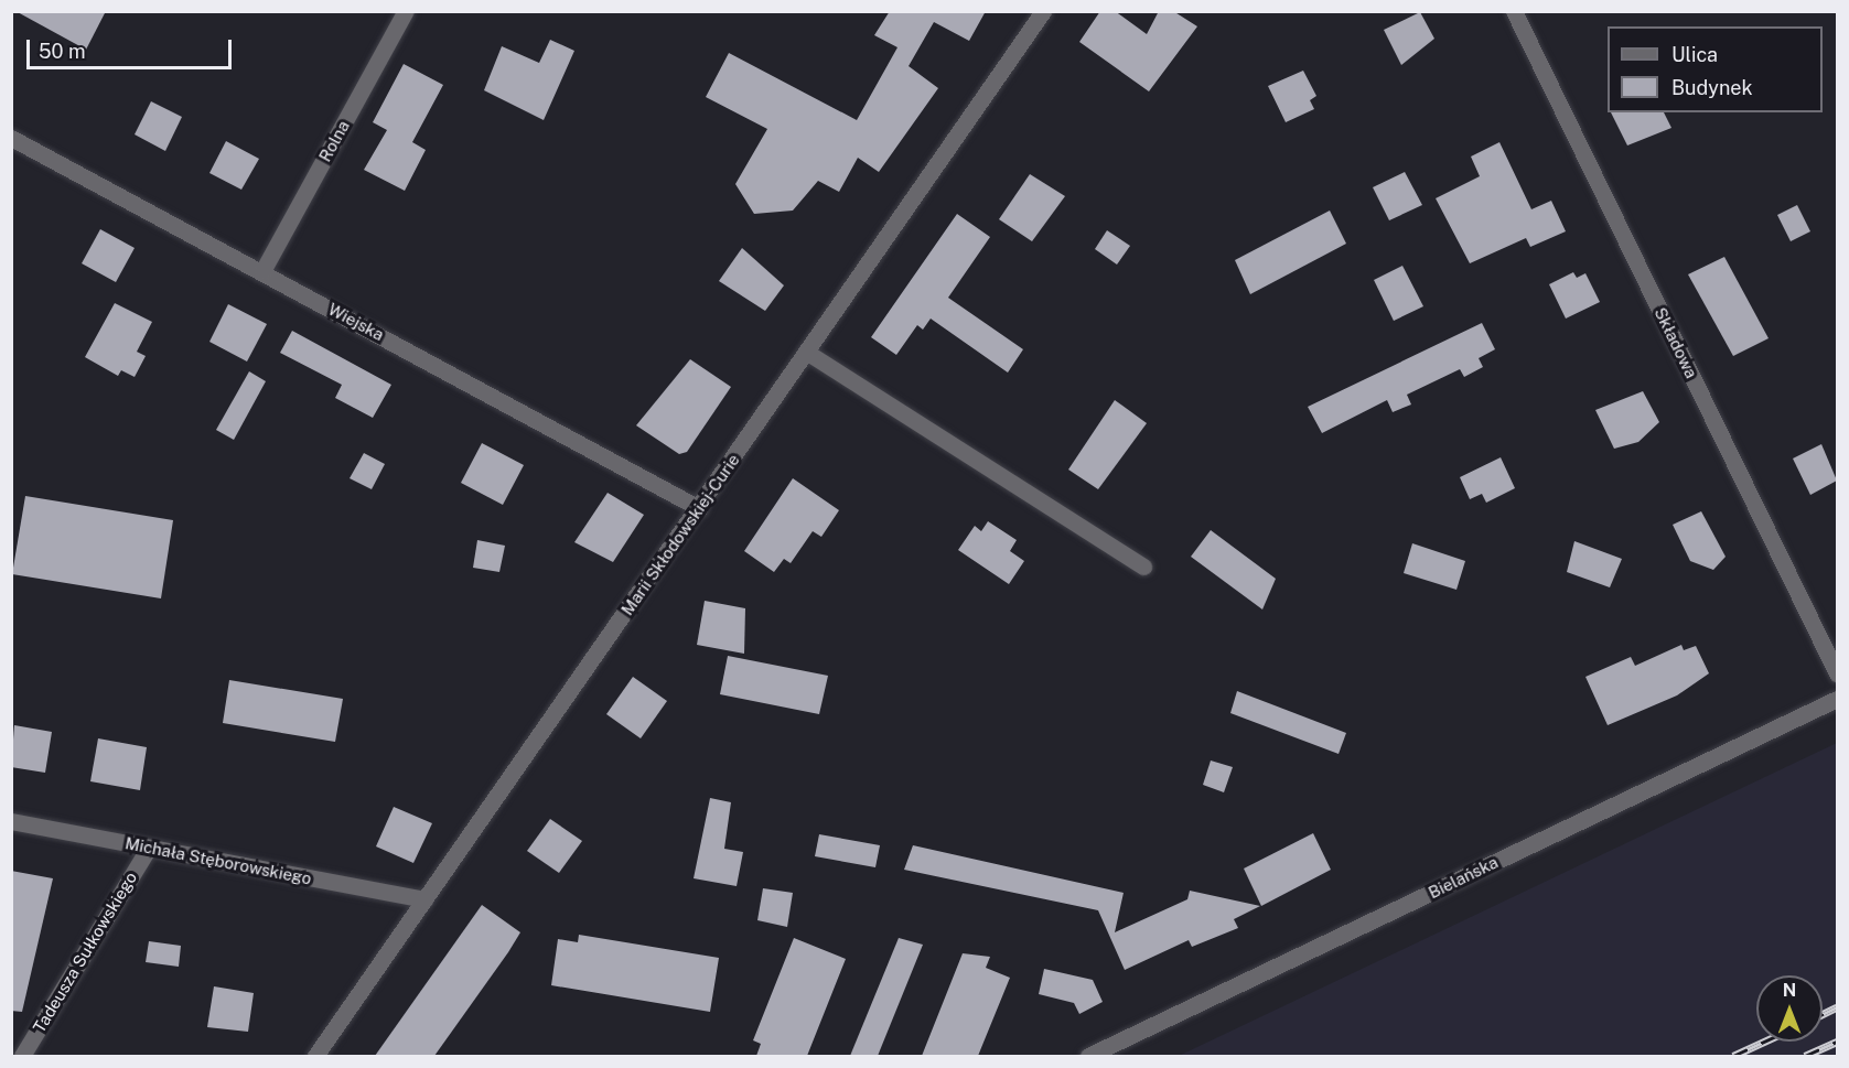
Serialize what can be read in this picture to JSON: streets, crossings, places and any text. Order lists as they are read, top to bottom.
{
  "streets": {
    "street": [
      "Rolna",
      "Wiejska",
      "Składowa",
      "Marii Skłodowskiej-Curie",
      "Michała Stęborowskiego",
      "Bielańska",
      "Tadeusza Sułkowskiego"
    ]
  },
  "crossings": [
    ["Rolna", "Wiejska"],
    ["Wiejska", "Marii Skłodowskiej-Curie"],
    ["Marii Skłodowskiej-Curie", "Michała Stęborowskiego"],
    ["Michała Stęborowskiego", "Tadeusza Sułkowskiego"]
  ],
  "legend": ["Ulica", "Budynek"],
  "scale_bar": "50 m",
  "north": "top"
}
